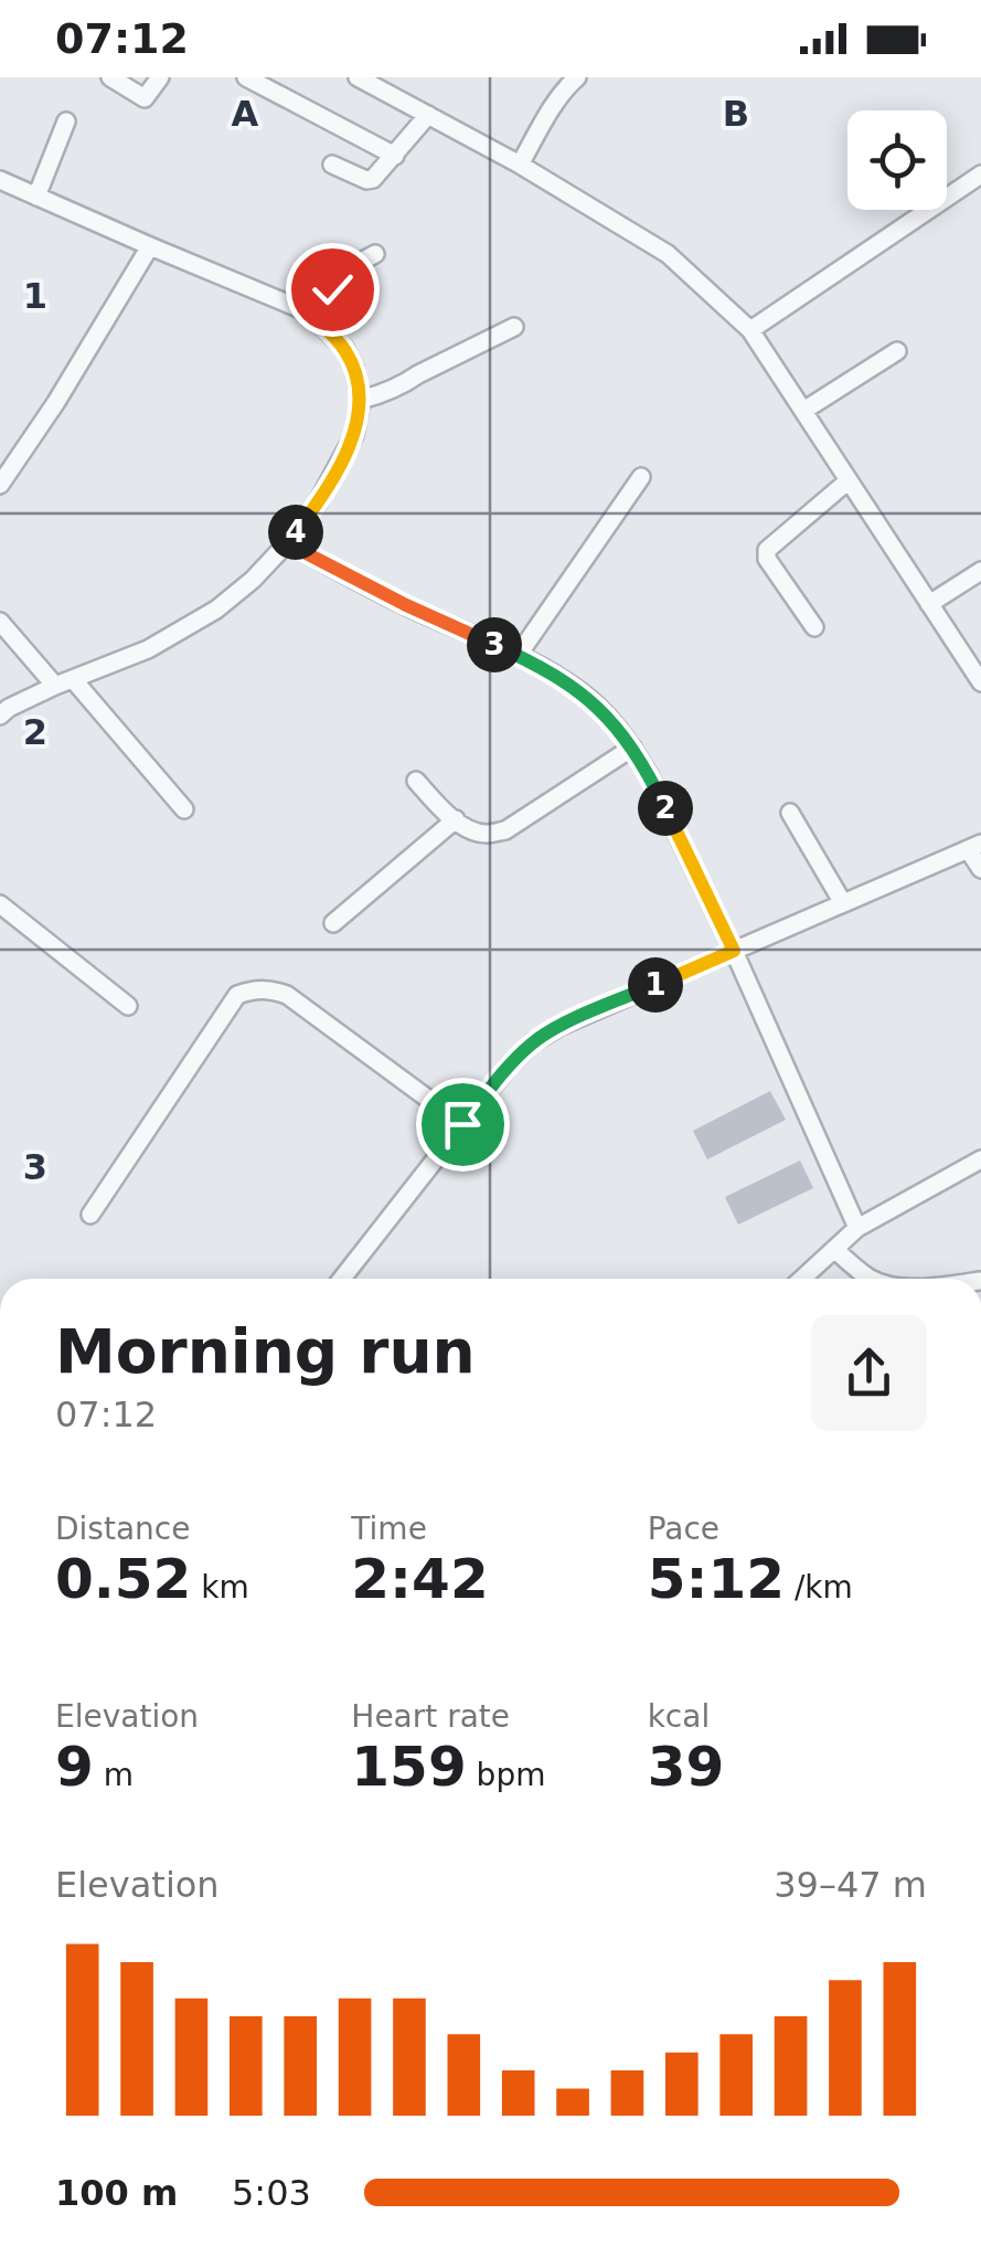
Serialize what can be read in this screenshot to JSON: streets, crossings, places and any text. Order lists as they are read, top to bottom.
{
  "page": {
    "status": "07:12",
    "pins": [
      "4",
      "3",
      "2",
      "1"
    ],
    "heading": ["Morning run", "07:12"],
    "stats": [
      ["Distance", "0.52 km"],
      ["Time", "2:42"],
      ["Pace", "5:12 /km"],
      ["Elevation", "9 m"],
      ["Heart rate", "159 bpm"],
      ["kcal", "39"]
    ],
    "chart": ["Elevation", "39–47 m"],
    "list": [
      {
        "name": "100 m",
        "note": "5:03"
      }
    ]
  },
  "grid": {
    "columns": ["A", "B"],
    "rows": ["1", "2", "3"]
  }
}
